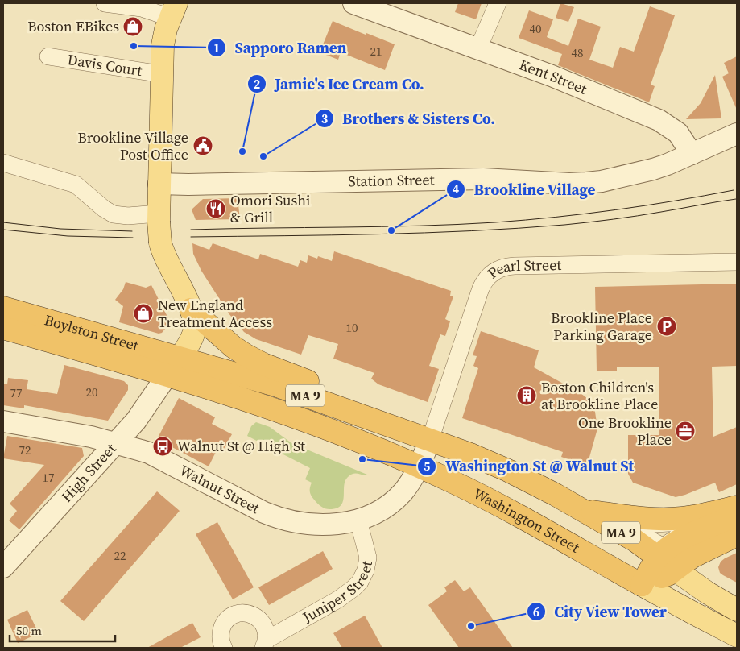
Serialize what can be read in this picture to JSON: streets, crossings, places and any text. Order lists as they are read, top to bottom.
{
  "streets": {
    "highway": ["Boylston Street", "MA 9", "Washington Street"],
    "street": [
      "Davis Court",
      "Kent Street",
      "Station Street",
      "Pearl Street",
      "High Street",
      "Walnut Street",
      "Juniper Street"
    ]
  },
  "crossings": [
    ["Kent Street", "Station Street"],
    ["Pearl Street", "MA 9"],
    ["Pearl Street", "Walnut Street"],
    ["Boylston Street", "MA 9"],
    ["Boylston Street", "High Street"],
    ["Boylston Street", "Washington Street"],
    ["MA 9", "High Street"],
    ["MA 9", "Walnut Street"],
    ["MA 9", "Washington Street"],
    ["High Street", "Walnut Street"],
    ["High Street", "Washington Street"],
    ["Walnut Street", "Washington Street"],
    ["Walnut Street", "Juniper Street"]
  ],
  "places": {
    "shop": ["Boston EBikes", "New England Treatment Access"],
    "other": [
      "Sapporo Ramen",
      "Jamie's Ice Cream Co.",
      "Brothers & Sisters Co.",
      "Brookline Village",
      "Washington St @ Walnut St",
      "City View Tower"
    ],
    "public building": ["Brookline Village Post Office"],
    "restaurant": ["Omori Sushi & Grill"],
    "parking": ["Brookline Place Parking Garage"],
    "building": ["Boston Children's at Brookline Place"],
    "office": ["One Brookline Place"],
    "bus stop": ["Walnut St @ High St"]
  },
  "house_numbers": [
    "40",
    "21",
    "48",
    "10",
    "20",
    "77",
    "72",
    "17",
    "22"
  ],
  "scale_bar": "50 m"
}
